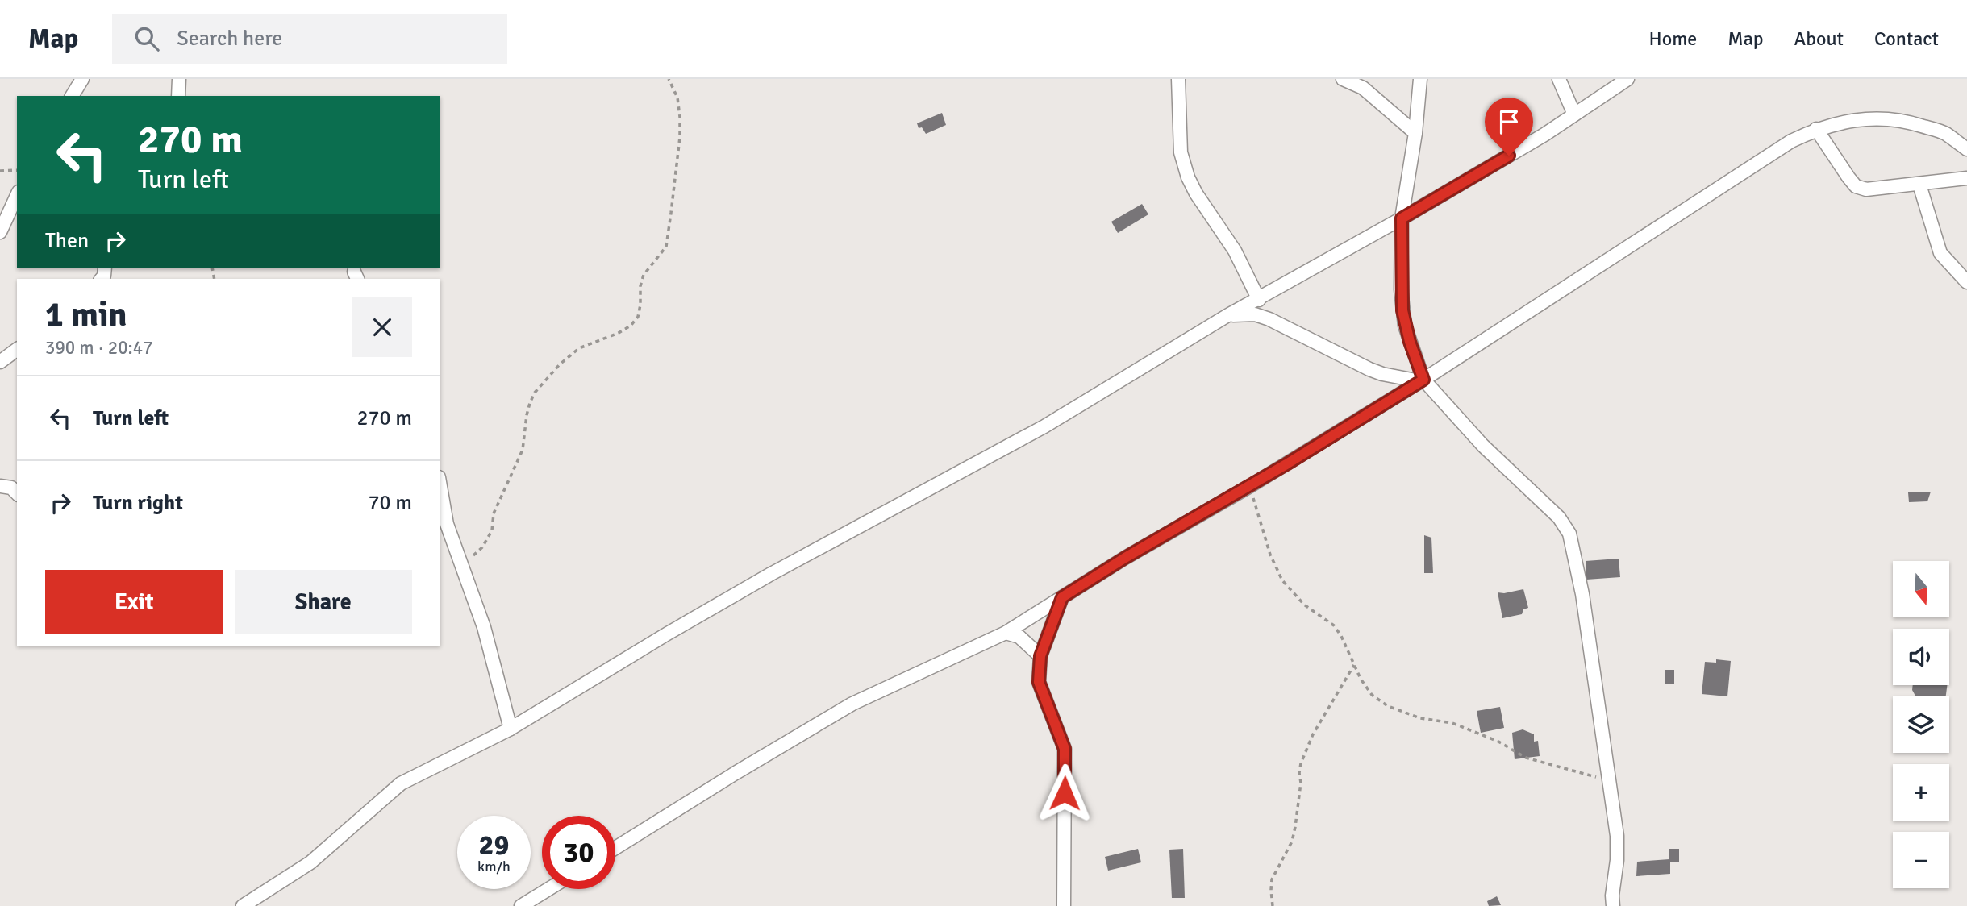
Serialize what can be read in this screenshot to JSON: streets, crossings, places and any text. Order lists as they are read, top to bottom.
{
  "north": "bottom",
  "page": {
    "header": "Map",
    "search": "Search here",
    "nav": [
      "Home",
      "Map",
      "About",
      "Contact"
    ],
    "turn": ["270 m", "Turn left"],
    "then": "Then",
    "heading": ["1 min", "390 m · 20:47"],
    "list": [
      {
        "name": "Turn left",
        "value": "270 m"
      },
      {
        "name": "Turn right",
        "value": "70 m"
      }
    ],
    "buttons": ["Exit", "Share"],
    "map_buttons": ["+", "−"],
    "speed": "29 km/h",
    "limit": "30"
  }
}
